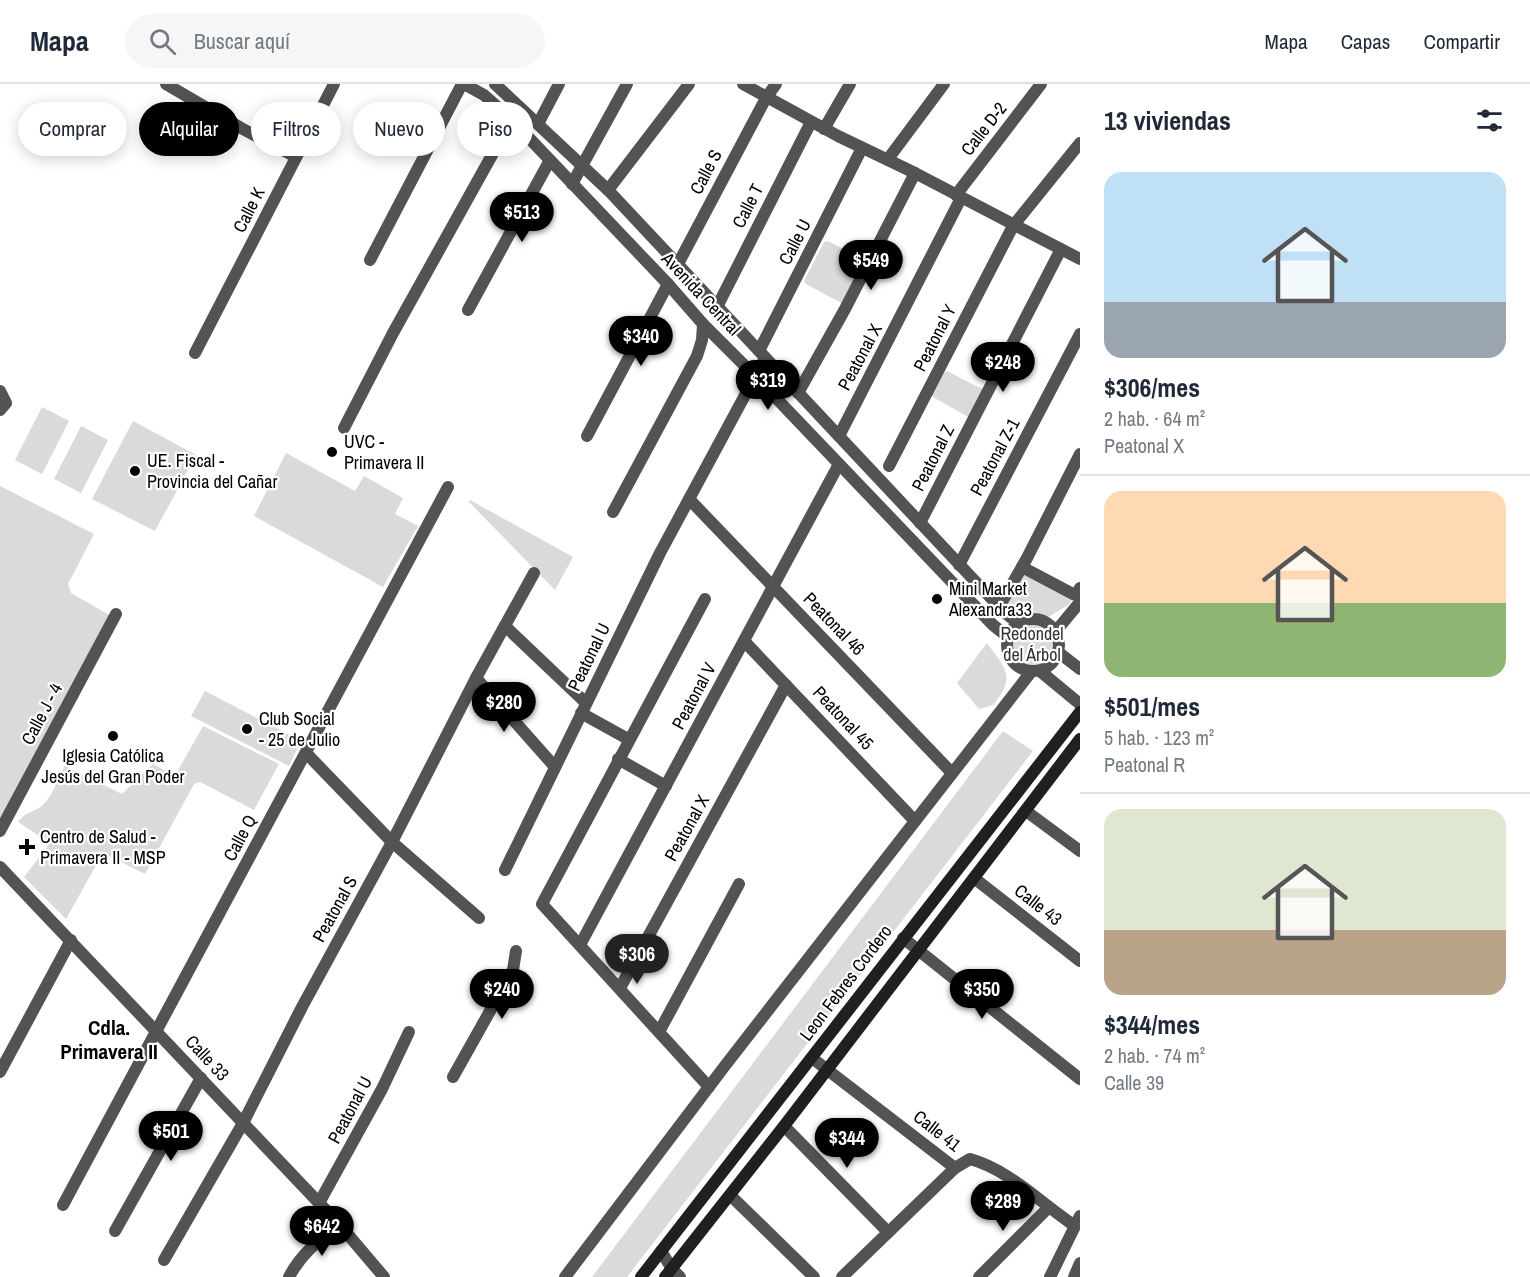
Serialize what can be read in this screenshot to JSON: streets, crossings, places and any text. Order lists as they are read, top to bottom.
{
  "streets": {
    "street": [
      "Calle D-2",
      "Calle S",
      "Calle T",
      "Calle K",
      "Calle U",
      "Avenida Central",
      "Peatonal Y",
      "Peatonal X",
      "Peatonal Z-1",
      "Peatonal Z",
      "Peatonal 46",
      "Peatonal U",
      "Peatonal V",
      "Calle J - 4",
      "Peatonal 45",
      "Calle Q",
      "Calle 43",
      "Peatonal S",
      "Leon Febres Cordero",
      "Calle 33",
      "Calle 41"
    ]
  },
  "crossings": [
    ["Calle D-2", "Peatonal X"],
    ["Calle S", "Avenida Central"],
    ["Calle T", "Avenida Central"],
    ["Calle U", "Avenida Central"],
    ["Calle U", "Peatonal 46"],
    ["Calle U", "Peatonal U"],
    ["Avenida Central", "Peatonal X"],
    ["Avenida Central", "Peatonal Z-1"],
    ["Avenida Central", "Peatonal Z"],
    ["Avenida Central", "Peatonal V"],
    ["Peatonal X", "Peatonal 45"],
    ["Peatonal 46", "Peatonal U"],
    ["Peatonal 46", "Peatonal V"],
    ["Peatonal U", "Calle 33"],
    ["Peatonal V", "Peatonal 45"],
    ["Calle Q", "Calle 33"],
    ["Calle 43", "Leon Febres Cordero"],
    ["Peatonal S", "Calle 33"],
    ["Leon Febres Cordero", "Calle 41"]
  ],
  "districts": ["Cdla. Primavera II"],
  "parks": ["Redondel del Árbol"],
  "places": {
    "other": [
      "UVC - Primavera II",
      "UE. Fiscal - Provincia del Cañar",
      "Mini Market Alexandra33",
      "Club Social - 25 de Julio",
      "Iglesia Católica Jesús del Gran Poder"
    ],
    "health": ["Centro de Salud - Primavera II - MSP"]
  },
  "page": {
    "header": "Mapa",
    "search": "Buscar aquí",
    "nav": ["Mapa", "Capas", "Compartir"],
    "heading": "13 viviendas",
    "chip": [
      "Comprar",
      "Alquilar",
      "Filtros",
      "Nuevo",
      "Piso"
    ],
    "list": [
      {
        "name": "$306/mes",
        "note": "2 hab. · 64 m² · Peatonal X"
      },
      {
        "name": "$501/mes",
        "note": "5 hab. · 123 m² · Peatonal R"
      },
      {
        "name": "$344/mes",
        "note": "2 hab. · 74 m² · Calle 39"
      }
    ],
    "price": [
      "$513",
      "$549",
      "$340",
      "$248",
      "$319",
      "$280",
      "$306",
      "$240",
      "$350",
      "$501",
      "$344",
      "$289",
      "$642"
    ]
  }
}
